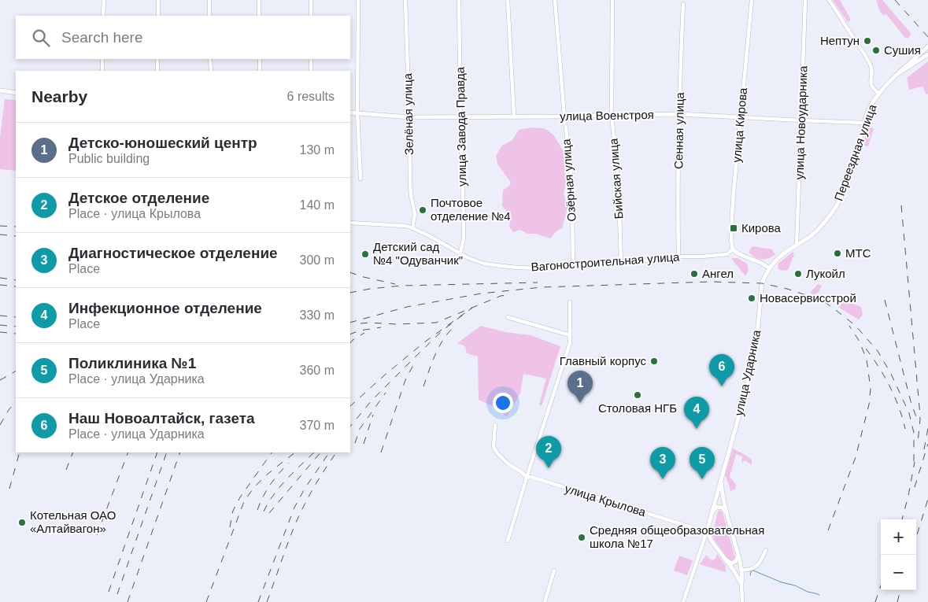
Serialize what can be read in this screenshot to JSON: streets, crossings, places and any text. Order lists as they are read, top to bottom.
{
  "streets": {
    "street": [
      "Зелёная улица",
      "улица Военстроя",
      "улица Новоударника",
      "улица Кирова",
      "улица Завода Правда",
      "Сенная улица",
      "Переездная улица",
      "Бийская улица",
      "Озёрная улица",
      "Вагоностроительная улица",
      "улица Ударника",
      "улица Крылова"
    ]
  },
  "crossings": [
    ["Зелёная улица", "улица Военстроя"],
    ["Зелёная улица", "Вагоностроительная улица"],
    ["улица Военстроя", "улица Новоударника"],
    ["улица Военстроя", "улица Кирова"],
    ["улица Военстроя", "улица Завода Правда"],
    ["улица Военстроя", "Сенная улица"],
    ["улица Военстроя", "Переездная улица"],
    ["улица Военстроя", "Бийская улица"],
    ["улица Военстроя", "Озёрная улица"],
    ["улица Новоударника", "Переездная улица"],
    ["улица Кирова", "Вагоностроительная улица"],
    ["улица Завода Правда", "Вагоностроительная улица"],
    ["Сенная улица", "Вагоностроительная улица"],
    ["Переездная улица", "улица Ударника"],
    ["Бийская улица", "Вагоностроительная улица"],
    ["Озёрная улица", "Вагоностроительная улица"],
    ["улица Ударника", "улица Крылова"]
  ],
  "places": {
    "other": [
      "Нептун",
      "Сушия",
      "Почтовое отделение №4",
      "МТС",
      "Детский сад №4 \"Одуванчик\"",
      "Ангел",
      "Лукойл",
      "Новасервисстрой",
      "Главный корпус",
      "Столовая НГБ",
      "Котельная ОАО «Алтайвагон»",
      "Средняя общеобразовательная школа №17"
    ],
    "transit": ["Кирова"]
  },
  "page": {
    "search": "Search here",
    "heading": ["Nearby", "6 results"],
    "list": [
      {
        "mark": "1",
        "name": "Детско-юношеский центр",
        "note": "Public building",
        "value": "130 m"
      },
      {
        "mark": "2",
        "name": "Детское отделение",
        "note": "Place · улица Крылова",
        "value": "140 m"
      },
      {
        "mark": "3",
        "name": "Диагностическое отделение",
        "note": "Place",
        "value": "300 m"
      },
      {
        "mark": "4",
        "name": "Инфекционное отделение",
        "note": "Place",
        "value": "330 m"
      },
      {
        "mark": "5",
        "name": "Поликлиника №1",
        "note": "Place · улица Ударника",
        "value": "360 m"
      },
      {
        "mark": "6",
        "name": "Наш Новоалтайск, газета",
        "note": "Place · улица Ударника",
        "value": "370 m"
      }
    ],
    "pins": [
      "6",
      "1",
      "4",
      "2",
      "3",
      "5"
    ],
    "map_buttons": ["+", "−"]
  }
}
